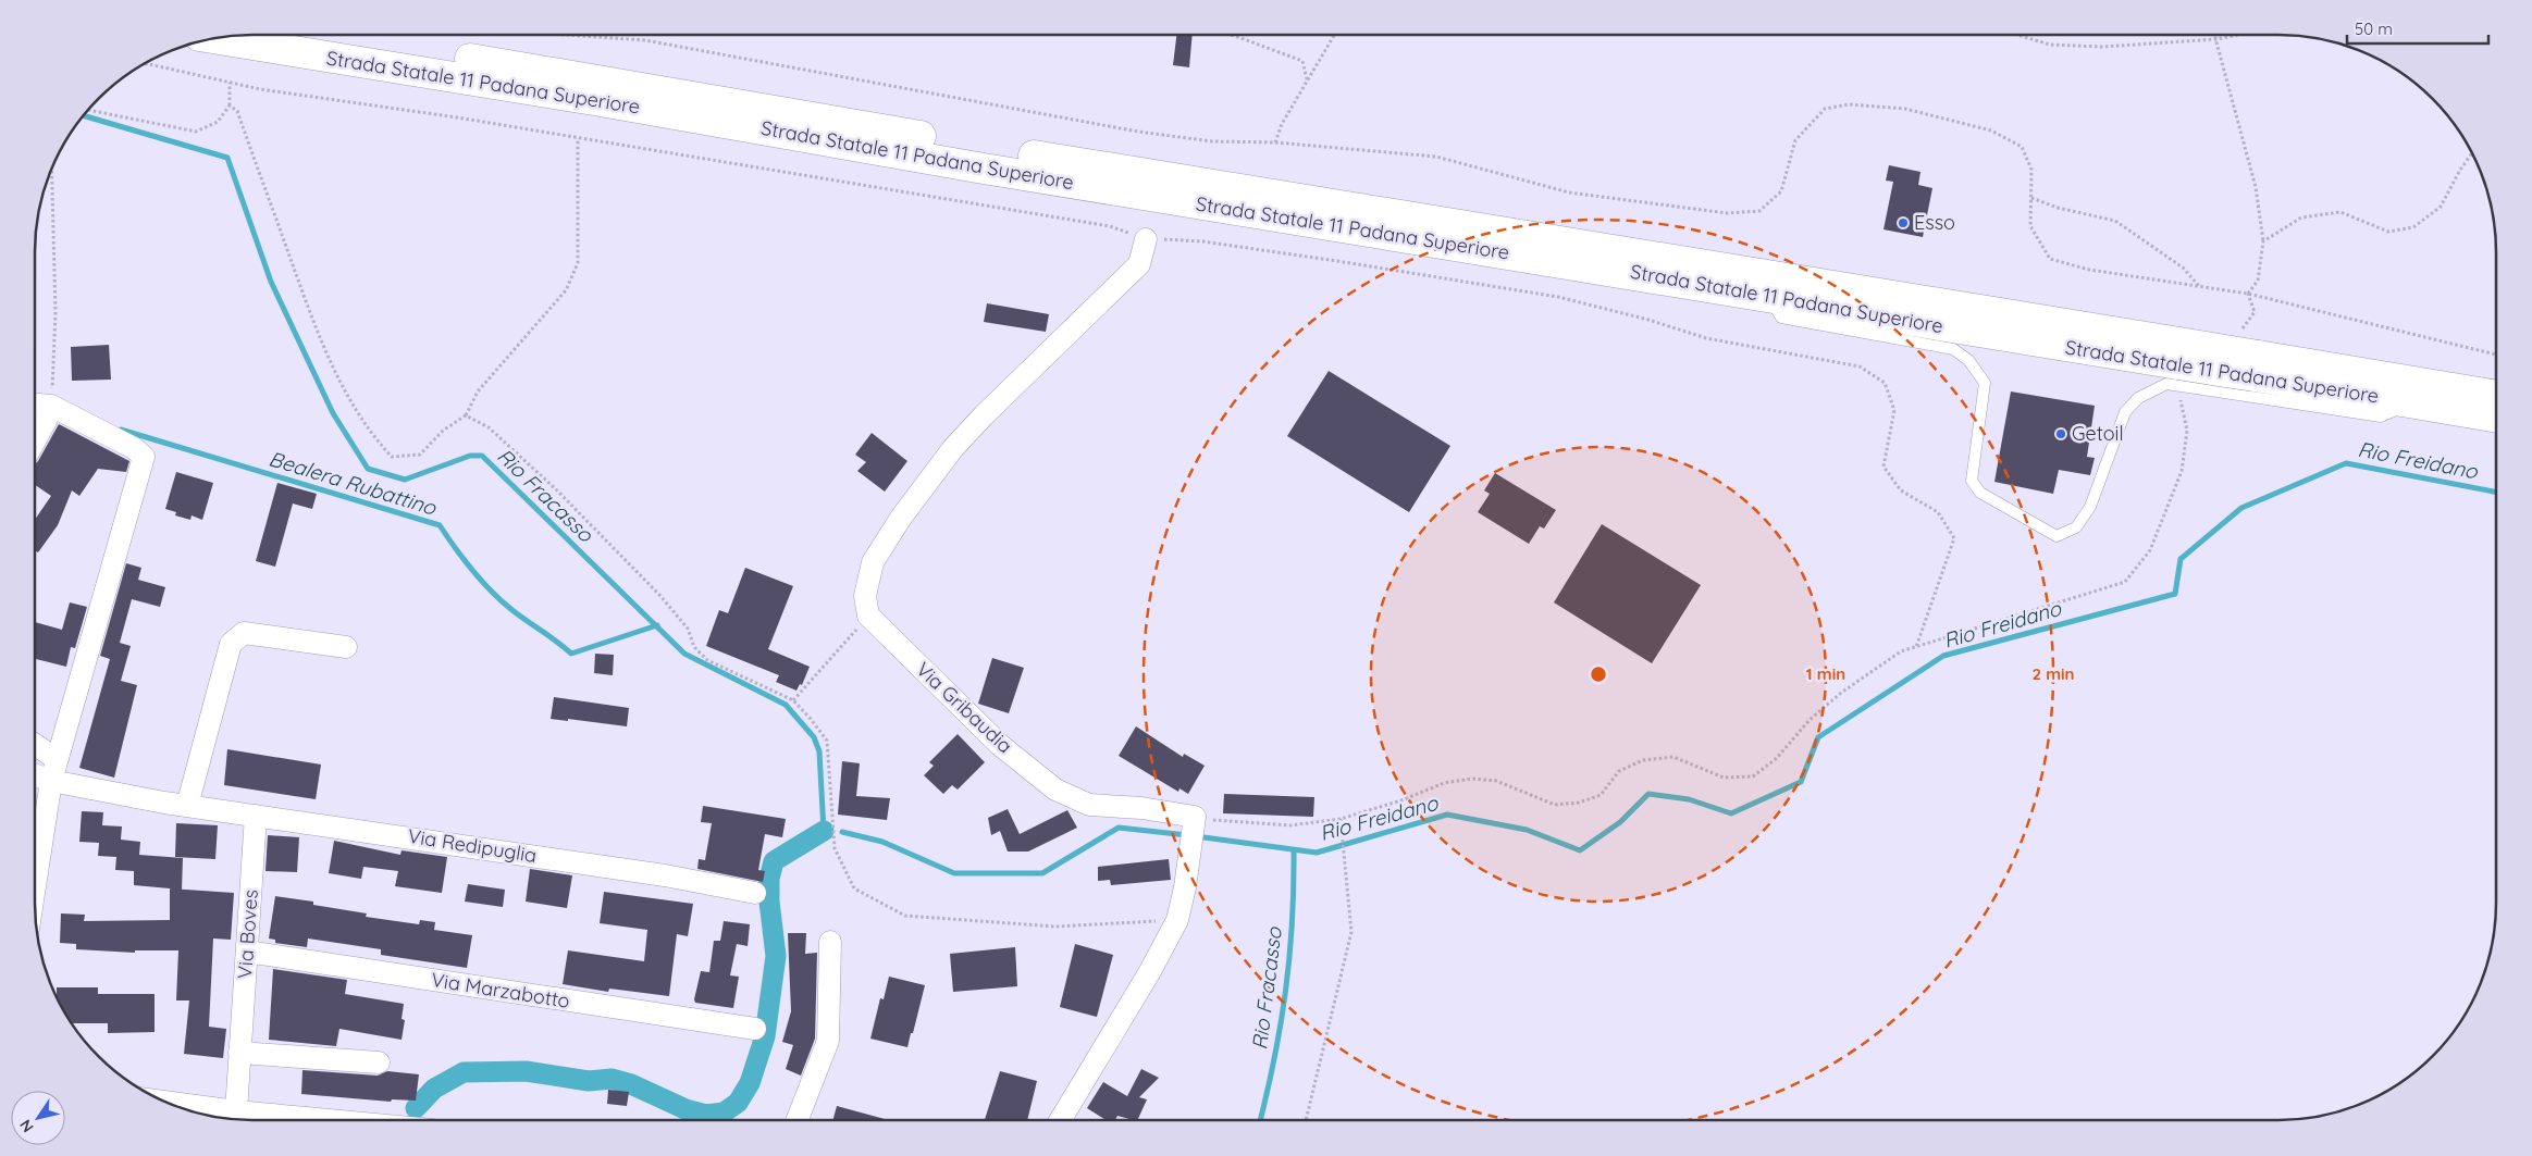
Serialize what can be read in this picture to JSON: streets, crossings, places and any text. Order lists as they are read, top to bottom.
{
  "streets": {
    "highway": ["Strada Statale 11 Padana Superiore"],
    "street": [
      "Via Gribaudia",
      "Via Redipuglia",
      "Via Boves",
      "Via Marzabotto"
    ]
  },
  "crossings": [
    ["Via Redipuglia", "Via Boves"],
    ["Via Boves", "Via Marzabotto"]
  ],
  "water": ["Rio Freidano", "Bealera Rubattino", "Rio Fracasso"],
  "places": ["Esso", "Getoil"],
  "scale_bar": "50 m",
  "north": "bottom left",
  "rings": ["1 min", "2 min"]
}
